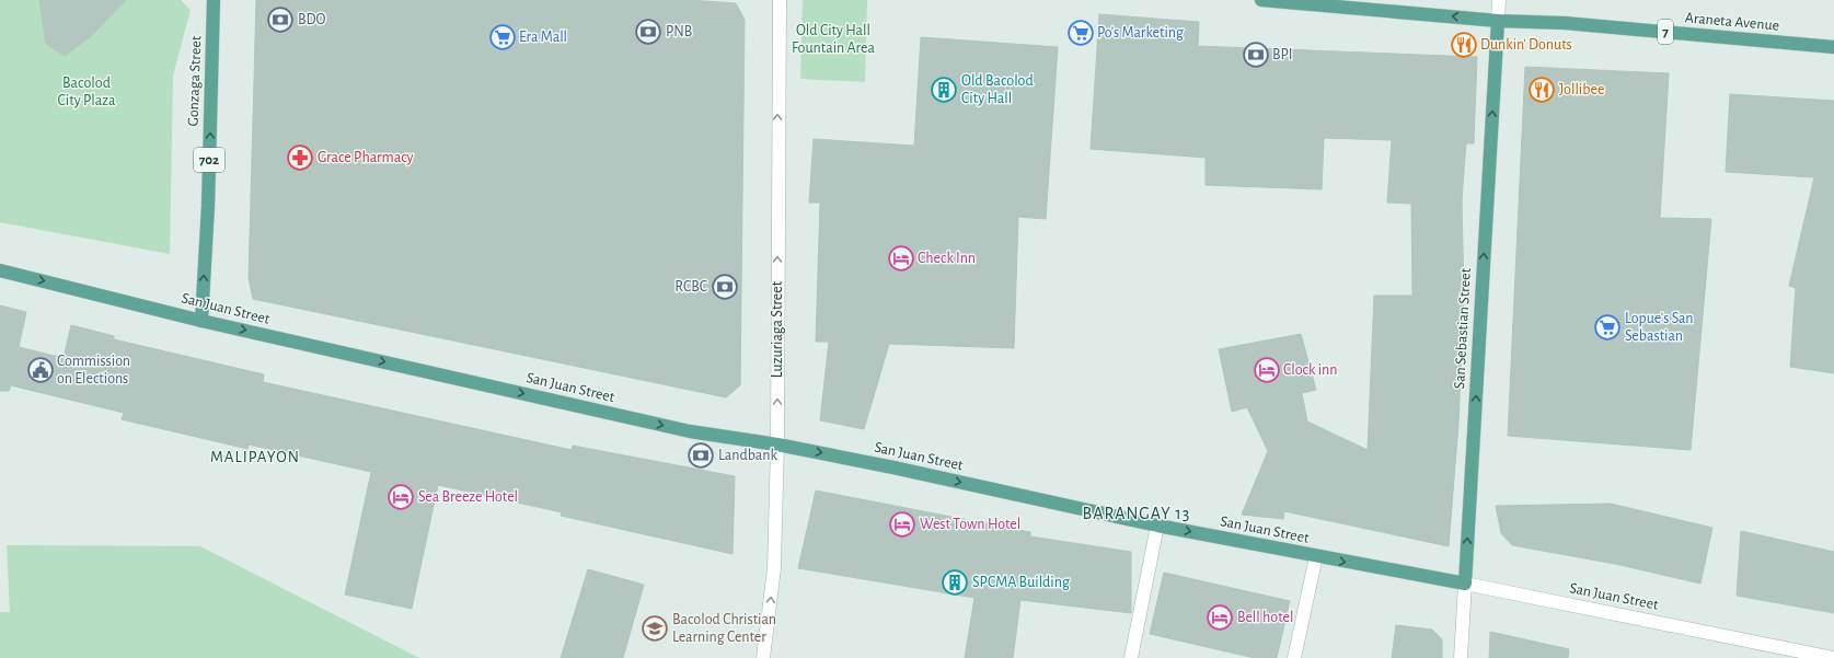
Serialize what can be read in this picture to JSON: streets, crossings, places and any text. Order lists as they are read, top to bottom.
{
  "streets": {
    "main road": [
      "Araneta Avenue",
      "7",
      "Gonzaga Street",
      "702",
      "San Juan Street",
      "San Sebastian Street"
    ],
    "street": ["Luzuriaga Street"]
  },
  "crossings": [
    ["Araneta Avenue", "San Sebastian Street"],
    ["Gonzaga Street", "San Juan Street"],
    ["San Juan Street", "San Sebastian Street"],
    ["San Juan Street", "Luzuriaga Street"]
  ],
  "one_way": [
    "Araneta Avenue",
    "Gonzaga Street",
    "San Juan Street",
    "San Sebastian Street",
    "Luzuriaga Street"
  ],
  "districts": ["MALIPAYON", "BARANGAY 13"],
  "parks": ["Old City Hall Fountain Area", "Bacolod City Plaza"],
  "places": {
    "bank": [
      "BDO",
      "PNB",
      "BPI",
      "RCBC",
      "Landbank"
    ],
    "supermarket": ["Po's Marketing", "Era Mall", "Lopue's San Sebastian"],
    "restaurant": ["Dunkin' Donuts", "Jollibee"],
    "building": ["Old Bacolod City Hall", "SPCMA Building"],
    "pharmacy": ["Grace Pharmacy"],
    "hotel": [
      "Check Inn",
      "Clock inn",
      "Sea Breeze Hotel",
      "West Town Hotel",
      "Bell hotel"
    ],
    "public building": ["Commission on Elections"],
    "school or university": ["Bacolod Christian Learning Center"]
  }
}
